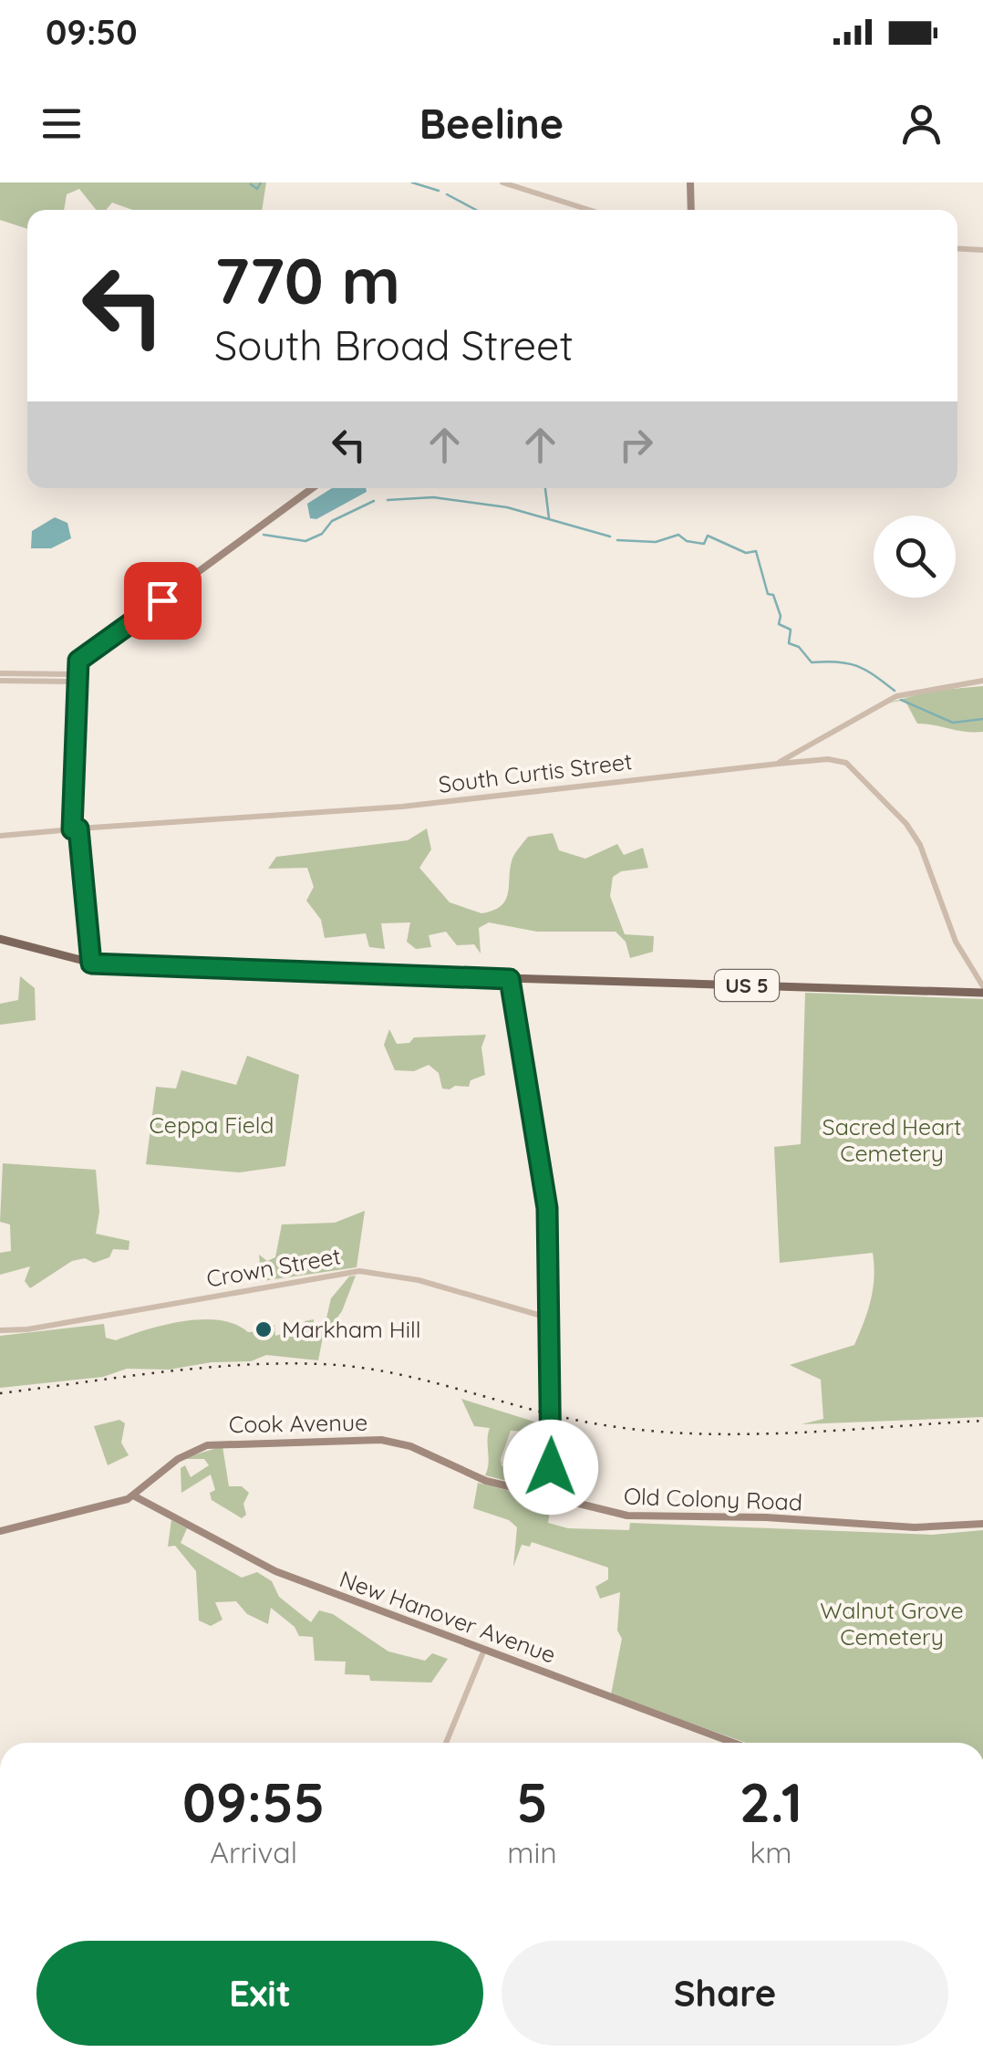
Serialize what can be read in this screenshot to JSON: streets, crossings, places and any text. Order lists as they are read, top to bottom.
{
  "streets": {
    "main road": [
      "US 5",
      "Cook Avenue",
      "Old Colony Road",
      "New Hanover Avenue"
    ],
    "street": ["South Curtis Street", "Crown Street"]
  },
  "crossings": [
    ["Cook Avenue", "Old Colony Road"],
    ["Cook Avenue", "New Hanover Avenue"]
  ],
  "parks": ["Ceppa Field", "Sacred Heart Cemetery", "Walnut Grove Cemetery"],
  "places": ["Markham Hill"],
  "page": {
    "status": "09:50",
    "header": "Beeline",
    "turn": ["770 m", "South Broad Street"],
    "eta": [
      "09:55",
      "Arrival",
      "5",
      "min",
      "2.1",
      "km"
    ],
    "buttons": ["Exit", "Share"]
  }
}
